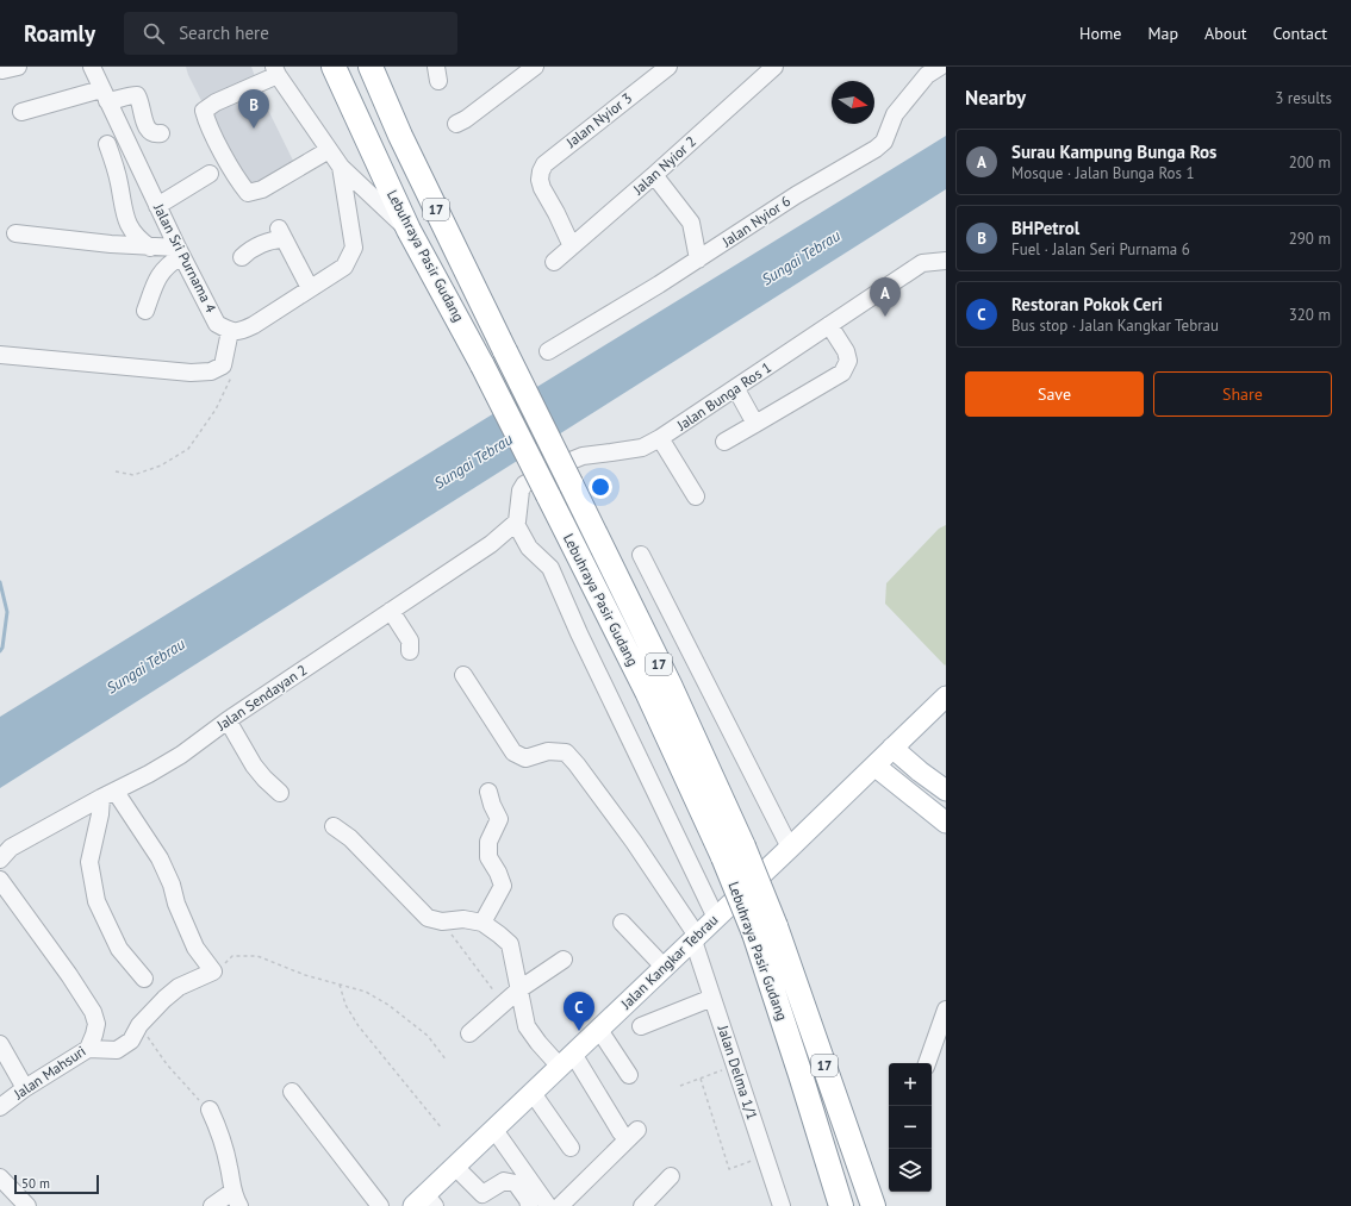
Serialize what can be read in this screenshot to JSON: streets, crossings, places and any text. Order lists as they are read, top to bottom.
{
  "streets": {
    "highway": ["17", "Lebuhraya Pasir Gudang"],
    "main road": ["Jalan Kangkar Tebrau"],
    "street": [
      "Jalan Nyior 3",
      "Jalan Nyior 2",
      "Jalan Nyior 6",
      "Jalan Sri Purnama 4",
      "Jalan Bunga Ros 1",
      "Jalan Sendayan 2",
      "Jalan Mahsuri",
      "Jalan Delma 1/1"
    ]
  },
  "crossings": [
    ["Jalan Nyior 3", "Jalan Nyior 2"],
    ["Jalan Bunga Ros 1", "Jalan Sendayan 2"],
    ["Jalan Kangkar Tebrau", "Jalan Delma 1/1"]
  ],
  "water": ["Sungai Tebrau"],
  "scale_bar": "50 m",
  "north": "right",
  "page": {
    "header": "Roamly",
    "search": "Search here",
    "nav": [
      "Home",
      "Map",
      "About",
      "Contact"
    ],
    "heading": ["Nearby", "3 results"],
    "pins": ["B", "A", "C"],
    "list": [
      {
        "mark": "A",
        "name": "Surau Kampung Bunga Ros",
        "note": "Mosque · Jalan Bunga Ros 1",
        "value": "200 m"
      },
      {
        "mark": "B",
        "name": "BHPetrol",
        "note": "Fuel · Jalan Seri Purnama 6",
        "value": "290 m"
      },
      {
        "mark": "C",
        "name": "Restoran Pokok Ceri",
        "note": "Bus stop · Jalan Kangkar Tebrau",
        "value": "320 m"
      }
    ],
    "buttons": ["Save", "Share"],
    "map_buttons": ["+", "−"],
    "scale": "50 m"
  }
}
